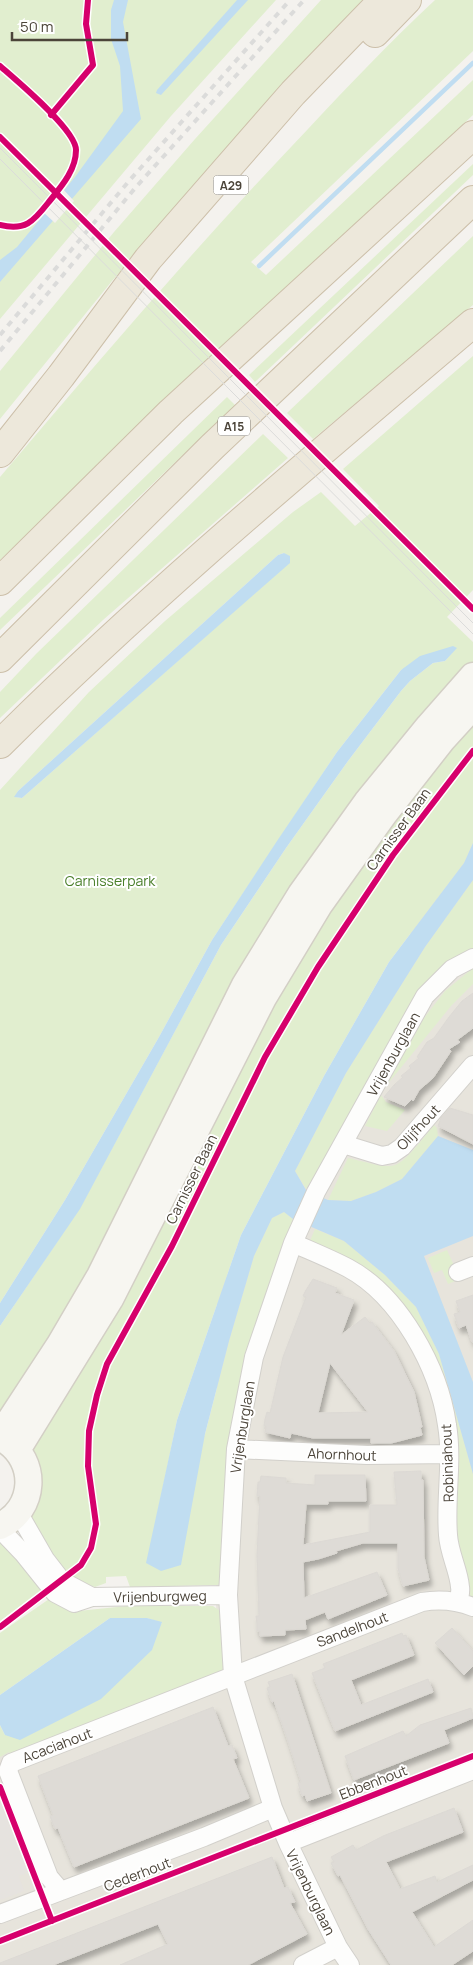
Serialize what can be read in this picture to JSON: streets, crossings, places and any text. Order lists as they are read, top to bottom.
{
  "streets": {
    "highway": ["A29", "A15"],
    "main road": ["Carnisser Baan"],
    "street": [
      "Vrijenburglaan",
      "Olijfhout",
      "Ahornhout",
      "Robiniahout",
      "Vrijenburgweg",
      "Sandelhout",
      "Acaciahout",
      "Ebbenhout",
      "Cederhout"
    ]
  },
  "crossings": [
    ["Vrijenburglaan", "Olijfhout"],
    ["Vrijenburglaan", "Ahornhout"],
    ["Vrijenburglaan", "Robiniahout"],
    ["Vrijenburglaan", "Vrijenburgweg"],
    ["Vrijenburglaan", "Sandelhout"],
    ["Vrijenburglaan", "Acaciahout"],
    ["Vrijenburglaan", "Ebbenhout"],
    ["Vrijenburglaan", "Cederhout"],
    ["Ahornhout", "Robiniahout"],
    ["Robiniahout", "Sandelhout"],
    ["Sandelhout", "Acaciahout"],
    ["Acaciahout", "Cederhout"]
  ],
  "parks": ["Carnisserpark"],
  "scale_bar": "50 m"
}
